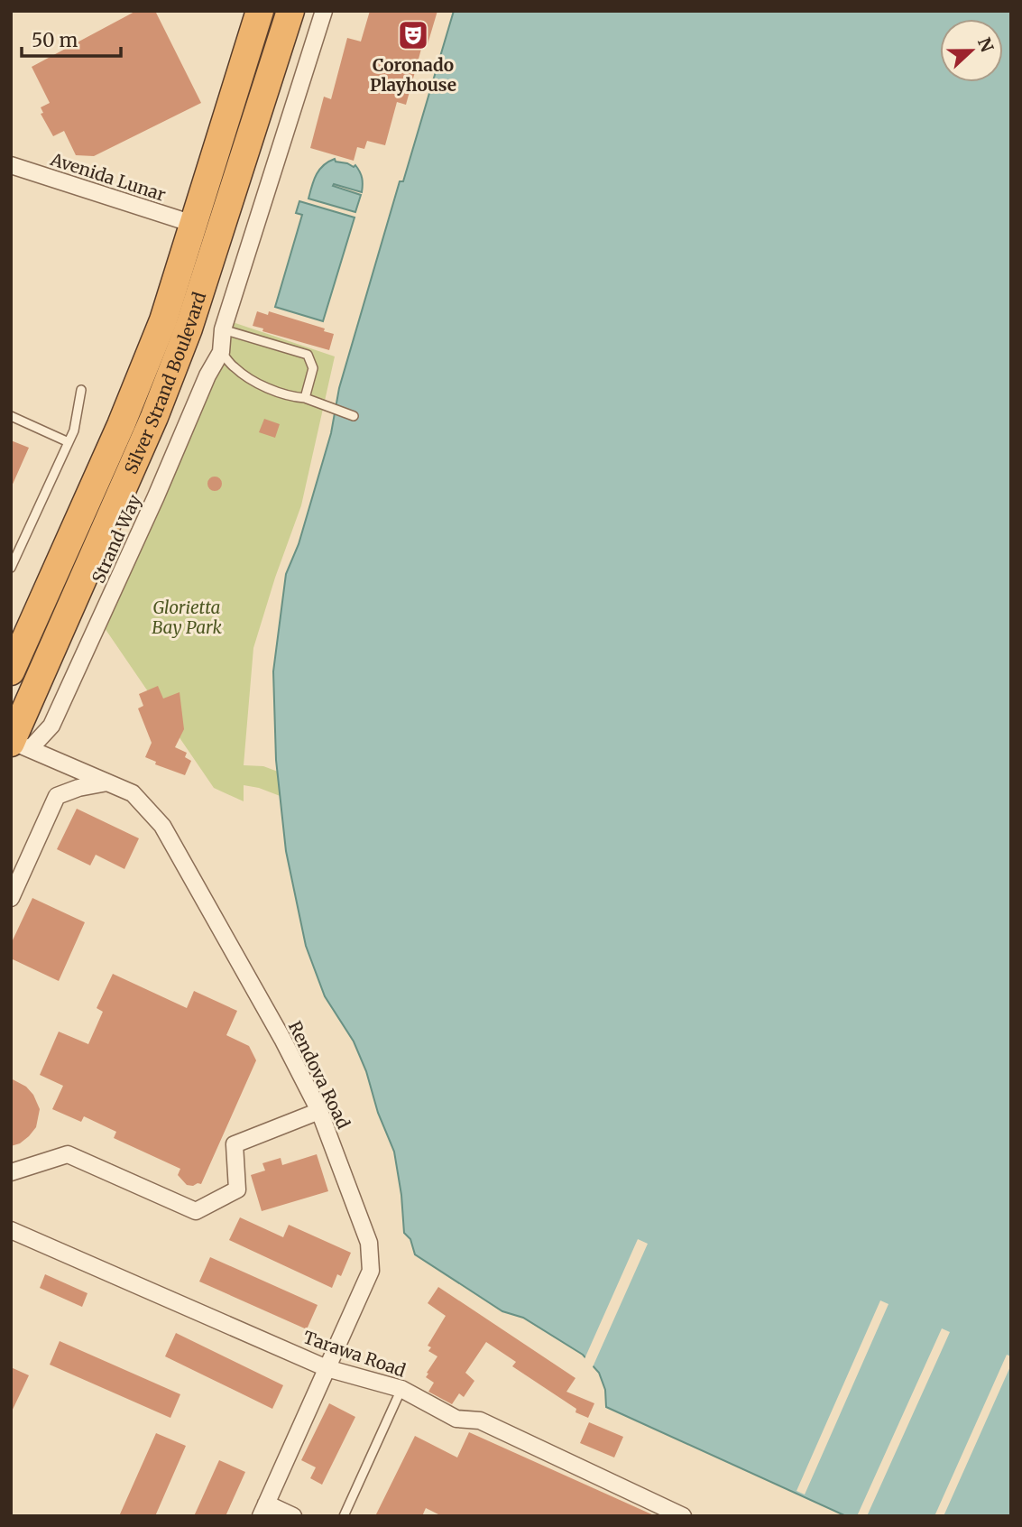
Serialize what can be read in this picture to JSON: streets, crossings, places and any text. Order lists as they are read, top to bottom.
{
  "streets": {
    "highway": ["Silver Strand Boulevard"],
    "street": [
      "Avenida Lunar",
      "Strand Way",
      "Rendova Road",
      "Tarawa Road"
    ]
  },
  "crossings": [
    ["Avenida Lunar", "Silver Strand Boulevard"],
    ["Silver Strand Boulevard", "Strand Way"],
    ["Silver Strand Boulevard", "Rendova Road"],
    ["Strand Way", "Rendova Road"],
    ["Rendova Road", "Tarawa Road"]
  ],
  "parks": ["Glorietta Bay Park"],
  "places": {
    "theatre": ["Coronado Playhouse"]
  },
  "scale_bar": "50 m",
  "north": "right"
}
